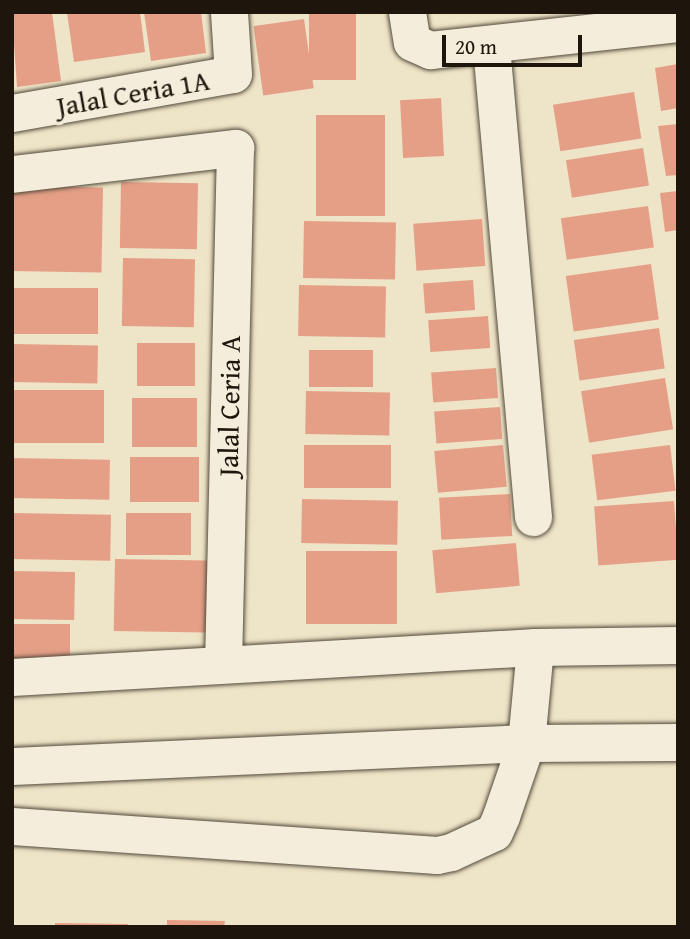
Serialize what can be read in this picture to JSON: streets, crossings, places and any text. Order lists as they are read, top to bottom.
{
  "streets": {
    "street": ["Jalal Ceria 1A", "Jalal Ceria A"]
  },
  "scale_bar": "20 m"
}
